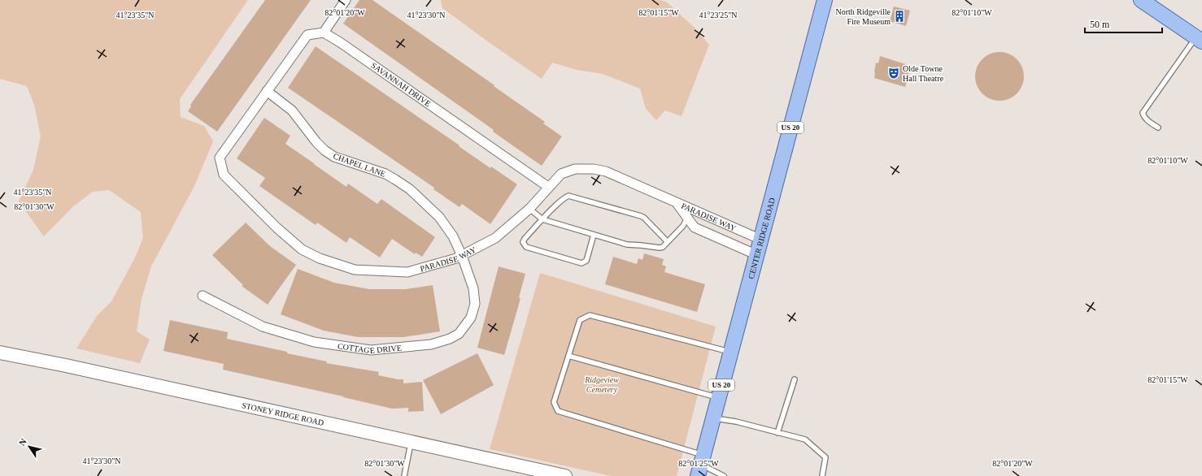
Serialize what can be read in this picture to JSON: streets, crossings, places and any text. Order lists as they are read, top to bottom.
{
  "streets": {
    "main road": ["US 20", "CENTER RIDGE ROAD"],
    "street": [
      "SAVANNAH DRIVE",
      "CHAPEL LANE",
      "PARADISE WAY",
      "COTTAGE DRIVE",
      "STONEY RIDGE ROAD"
    ]
  },
  "crossings": [
    ["SAVANNAH DRIVE", "PARADISE WAY"],
    ["CHAPEL LANE", "PARADISE WAY"],
    ["CHAPEL LANE", "COTTAGE DRIVE"],
    ["PARADISE WAY", "CENTER RIDGE ROAD"],
    ["PARADISE WAY", "COTTAGE DRIVE"]
  ],
  "parks": ["Ridgeview Cemetery"],
  "places": {
    "building": ["North Ridgeville Fire Museum"],
    "theatre": ["Olde Towne Hall Theatre"]
  },
  "scale_bar": "50 m",
  "north": "top left",
  "coordinates": [
    "82°01'20\"W",
    "82°01'10\"W",
    "82°01'15\"W",
    "41°23'35\"N",
    "41°23'30\"N",
    "41°23'25\"N",
    "82°01'30\"W",
    "82°01'25\"W"
  ]
}
